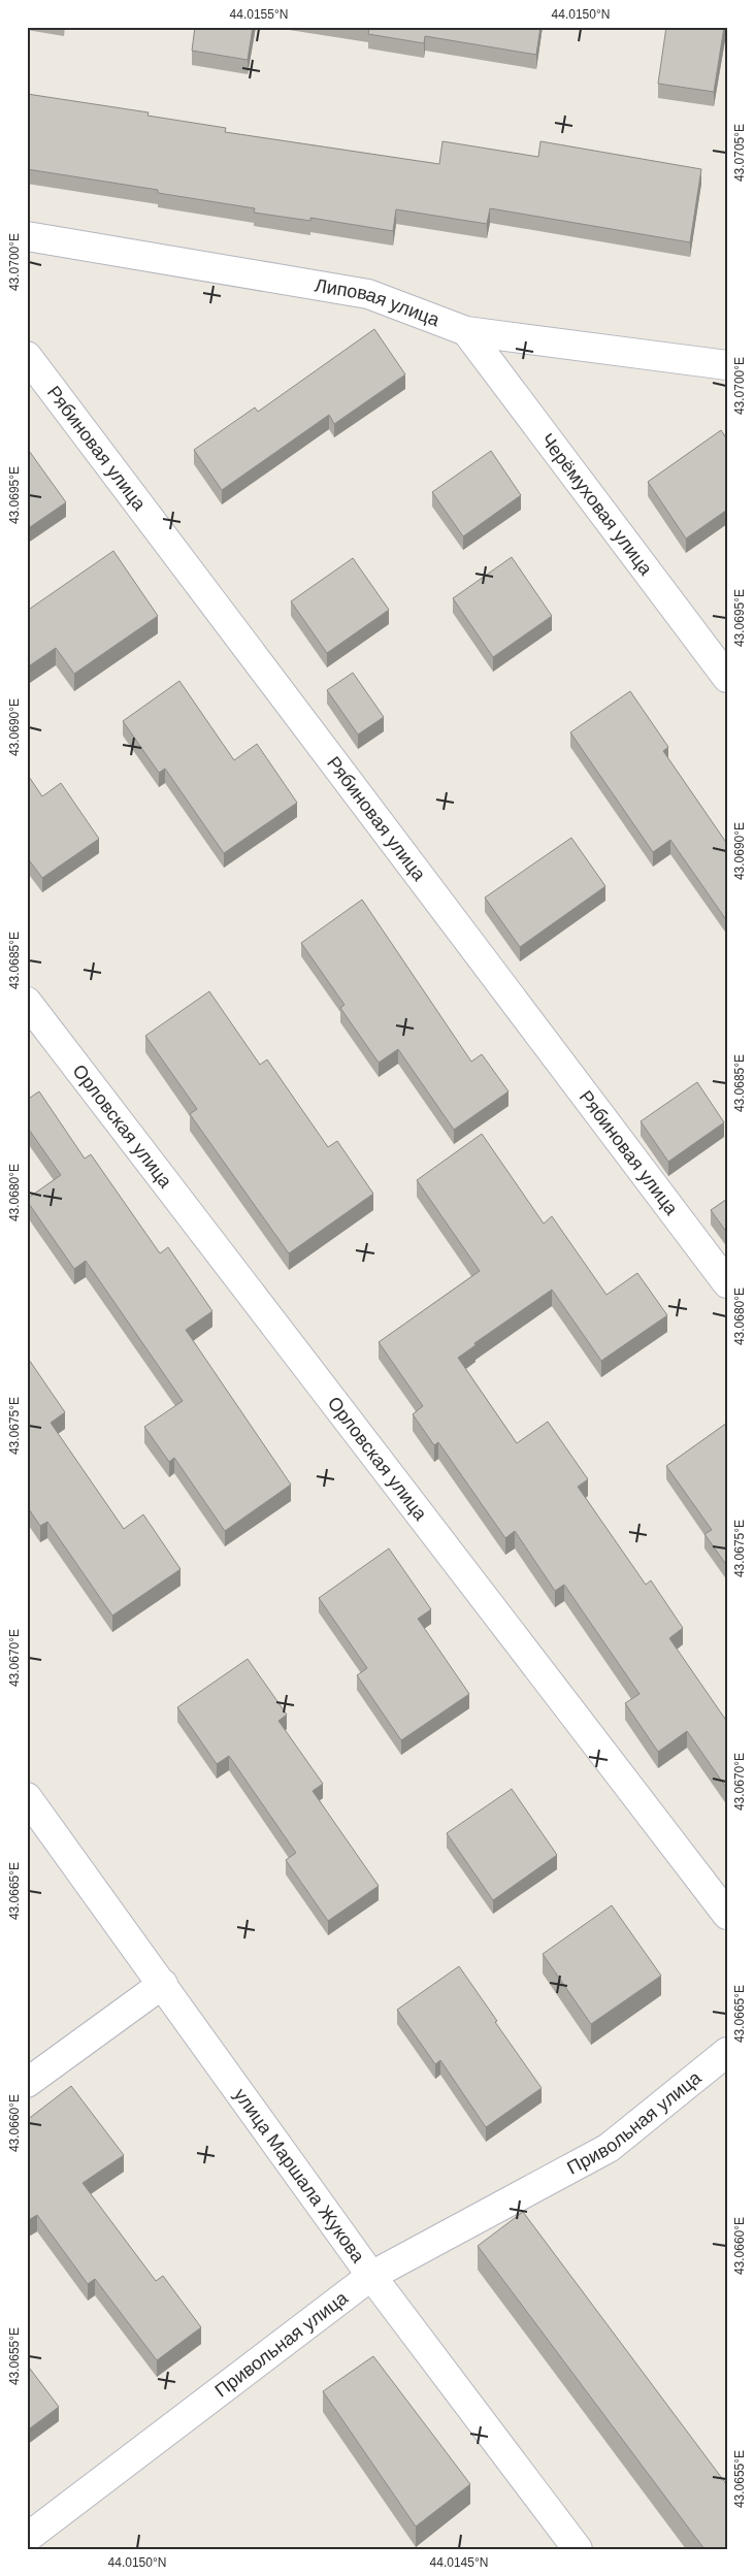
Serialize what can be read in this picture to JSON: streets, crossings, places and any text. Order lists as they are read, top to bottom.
{
  "streets": {
    "street": [
      "Липовая улица",
      "Рябиновая улица",
      "Черёмуховая улица",
      "Орловская улица",
      "Привольная улица",
      "улица Маршала Жукова"
    ]
  },
  "crossings": [
    ["Липовая улица", "Черёмуховая улица"],
    ["Привольная улица", "улица Маршала Жукова"]
  ],
  "coordinates": [
    "44.0155°N",
    "44.0150°N",
    "43.0705°E",
    "43.0700°E",
    "43.0695°E",
    "43.0690°E",
    "43.0685°E",
    "43.0680°E",
    "43.0675°E",
    "43.0670°E",
    "43.0665°E",
    "43.0660°E",
    "43.0655°E",
    "44.0145°N"
  ]
}
